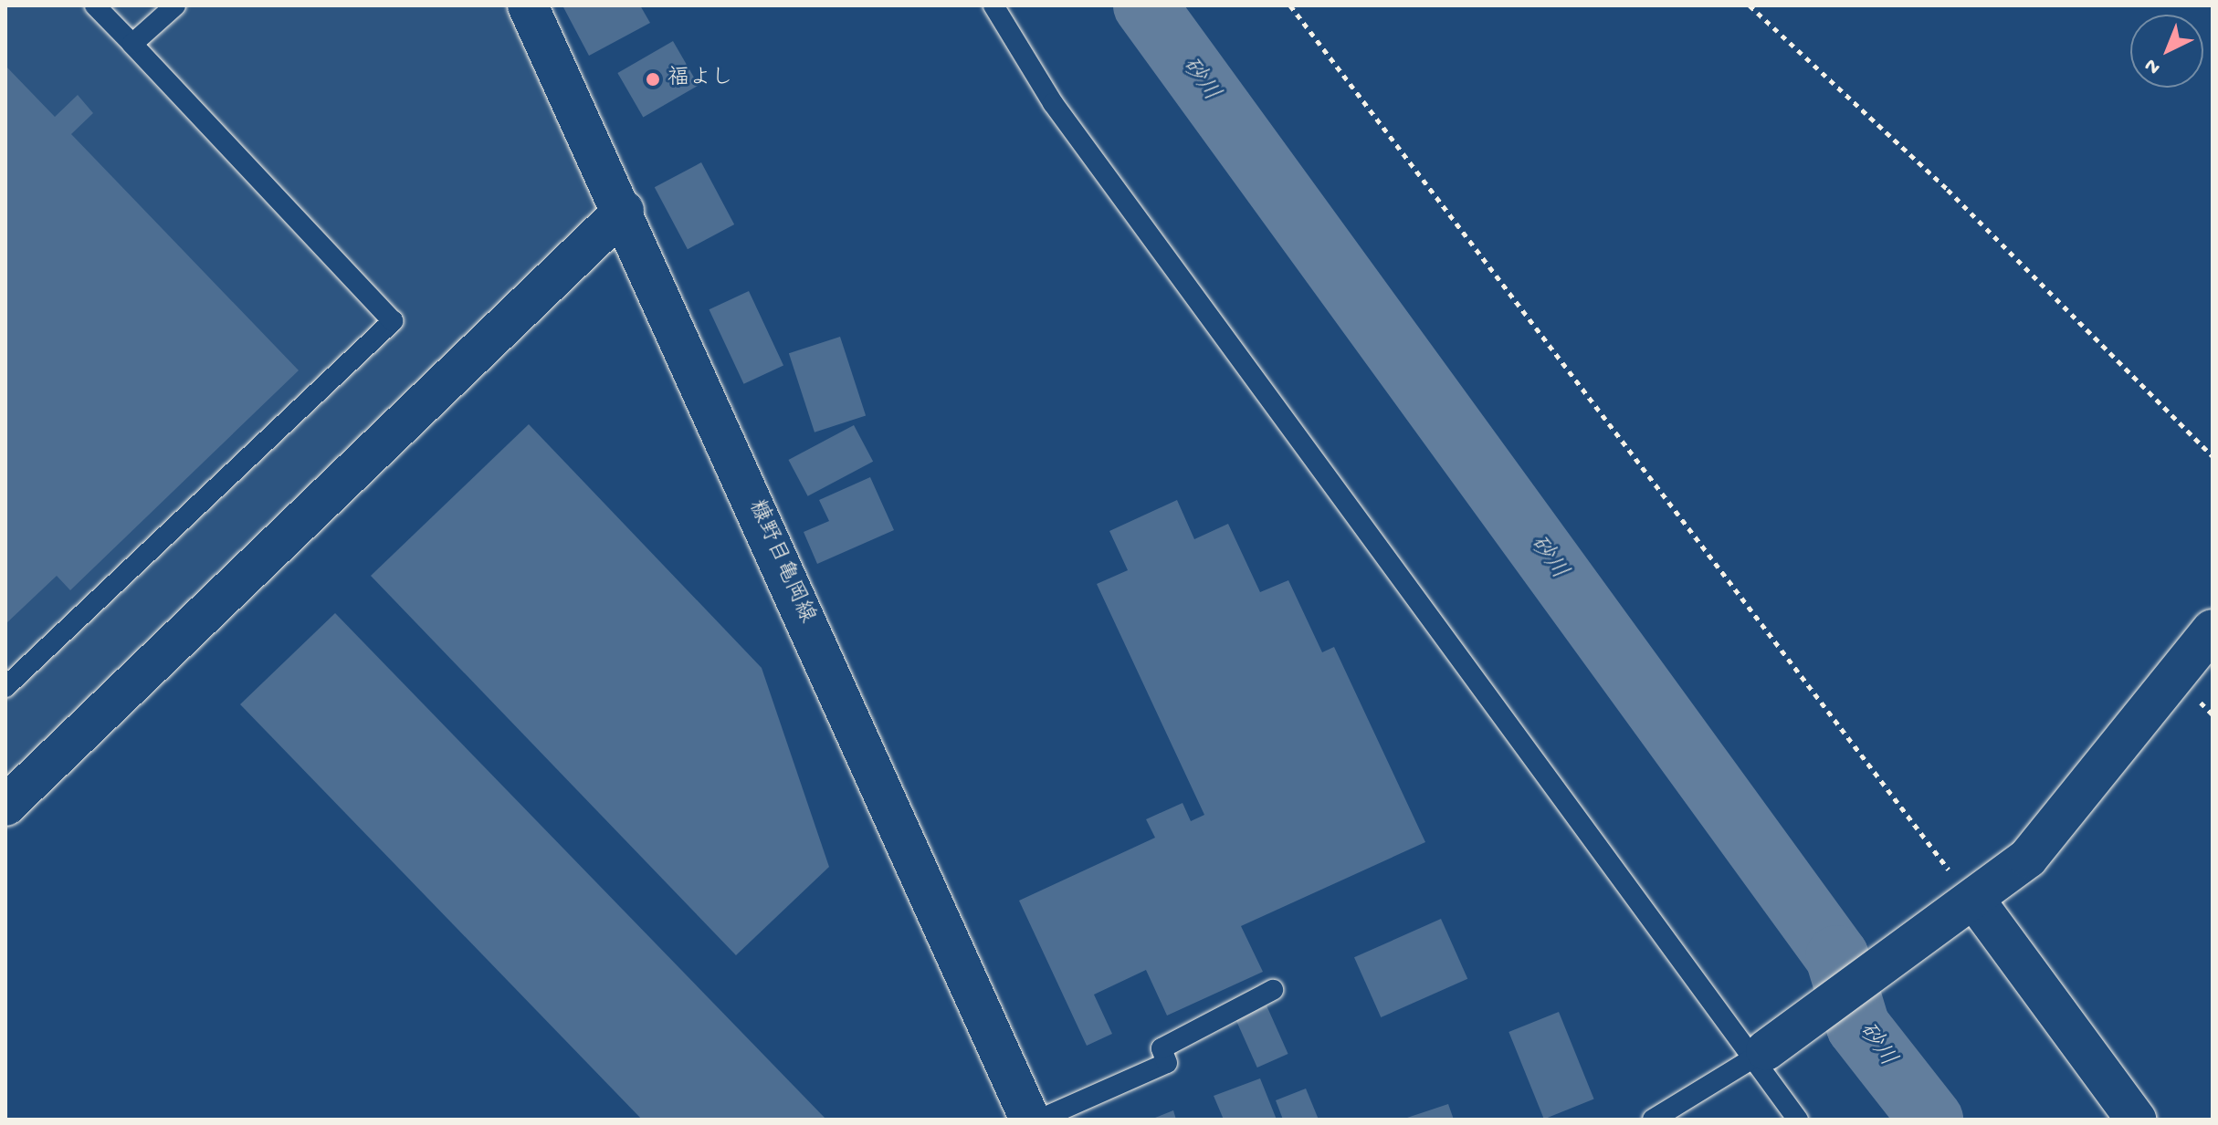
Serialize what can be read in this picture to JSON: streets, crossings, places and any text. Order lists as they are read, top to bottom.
{
  "streets": {
    "street": ["糠野目亀岡線"]
  },
  "water": ["砂川"],
  "places": ["福よし"],
  "north": "bottom left"
}
